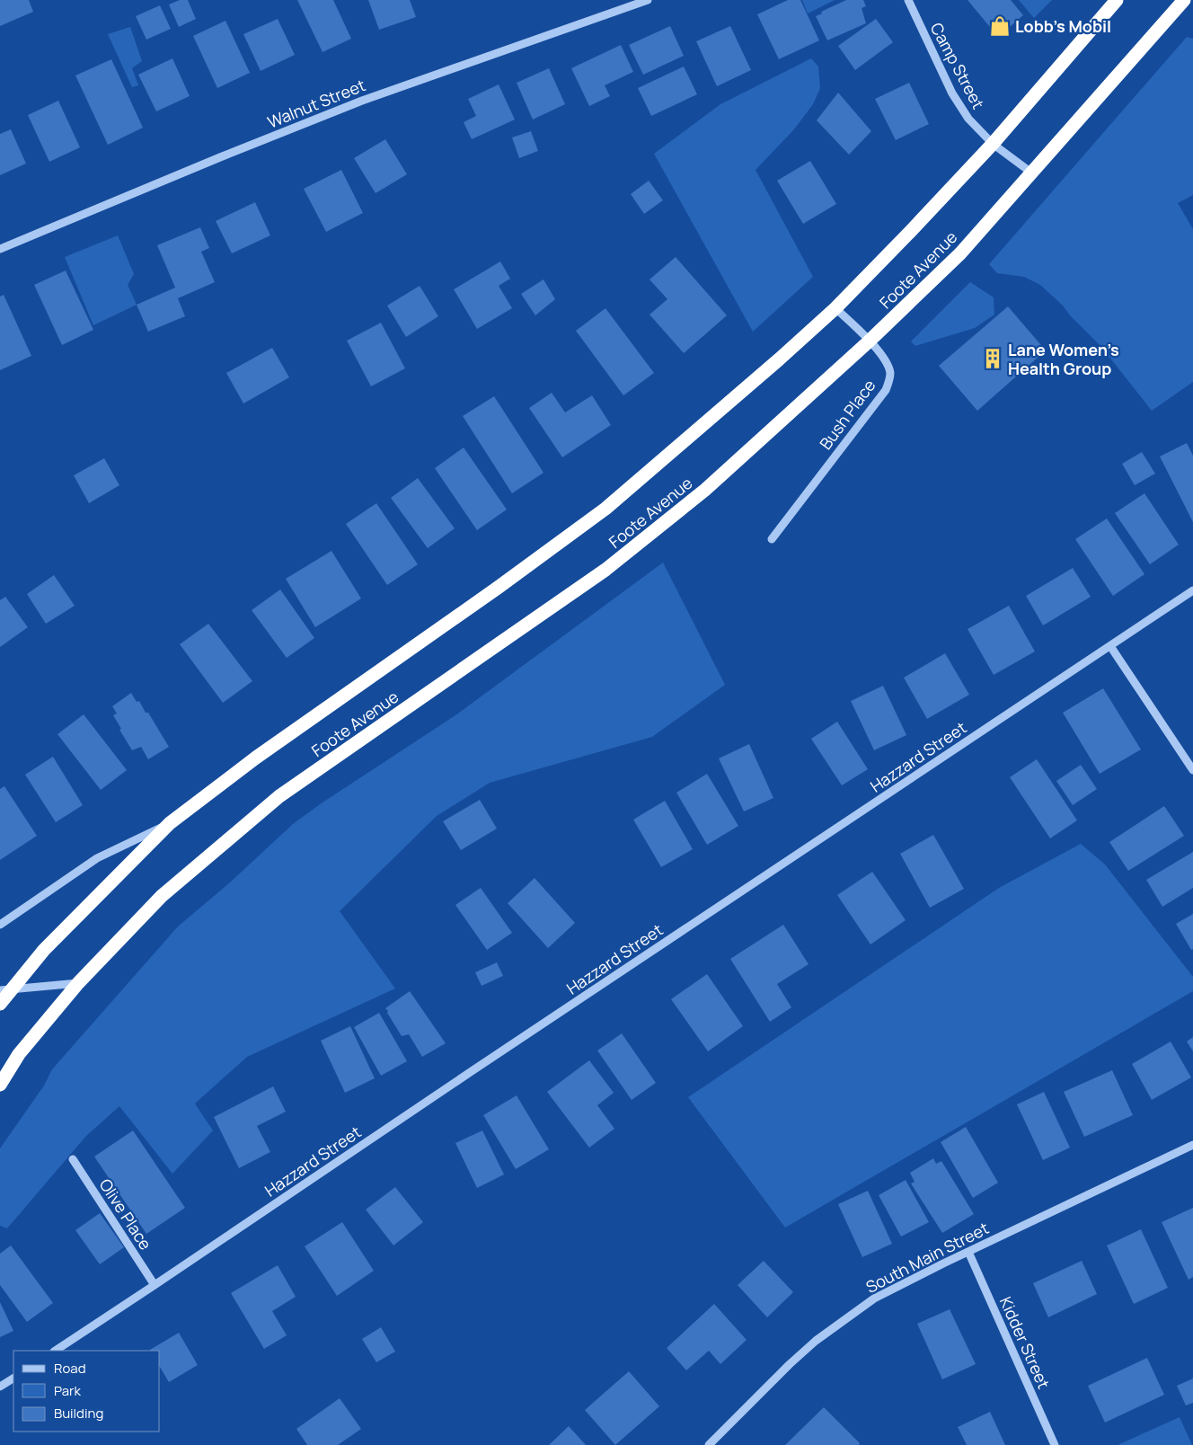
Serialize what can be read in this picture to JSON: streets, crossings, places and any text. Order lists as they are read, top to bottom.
{
  "streets": {
    "highway": ["Foote Avenue"],
    "street": [
      "Camp Street",
      "Walnut Street",
      "Bush Place",
      "Hazzard Street",
      "Olive Place",
      "South Main Street",
      "Kidder Street"
    ]
  },
  "crossings": [
    ["Camp Street", "Foote Avenue"],
    ["Foote Avenue", "Bush Place"],
    ["Hazzard Street", "Olive Place"],
    ["South Main Street", "Kidder Street"]
  ],
  "places": {
    "shop": ["Lobb's Mobil"],
    "building": ["Lane Women’s Health Group"]
  },
  "legend": ["Road", "Park", "Building"]
}
